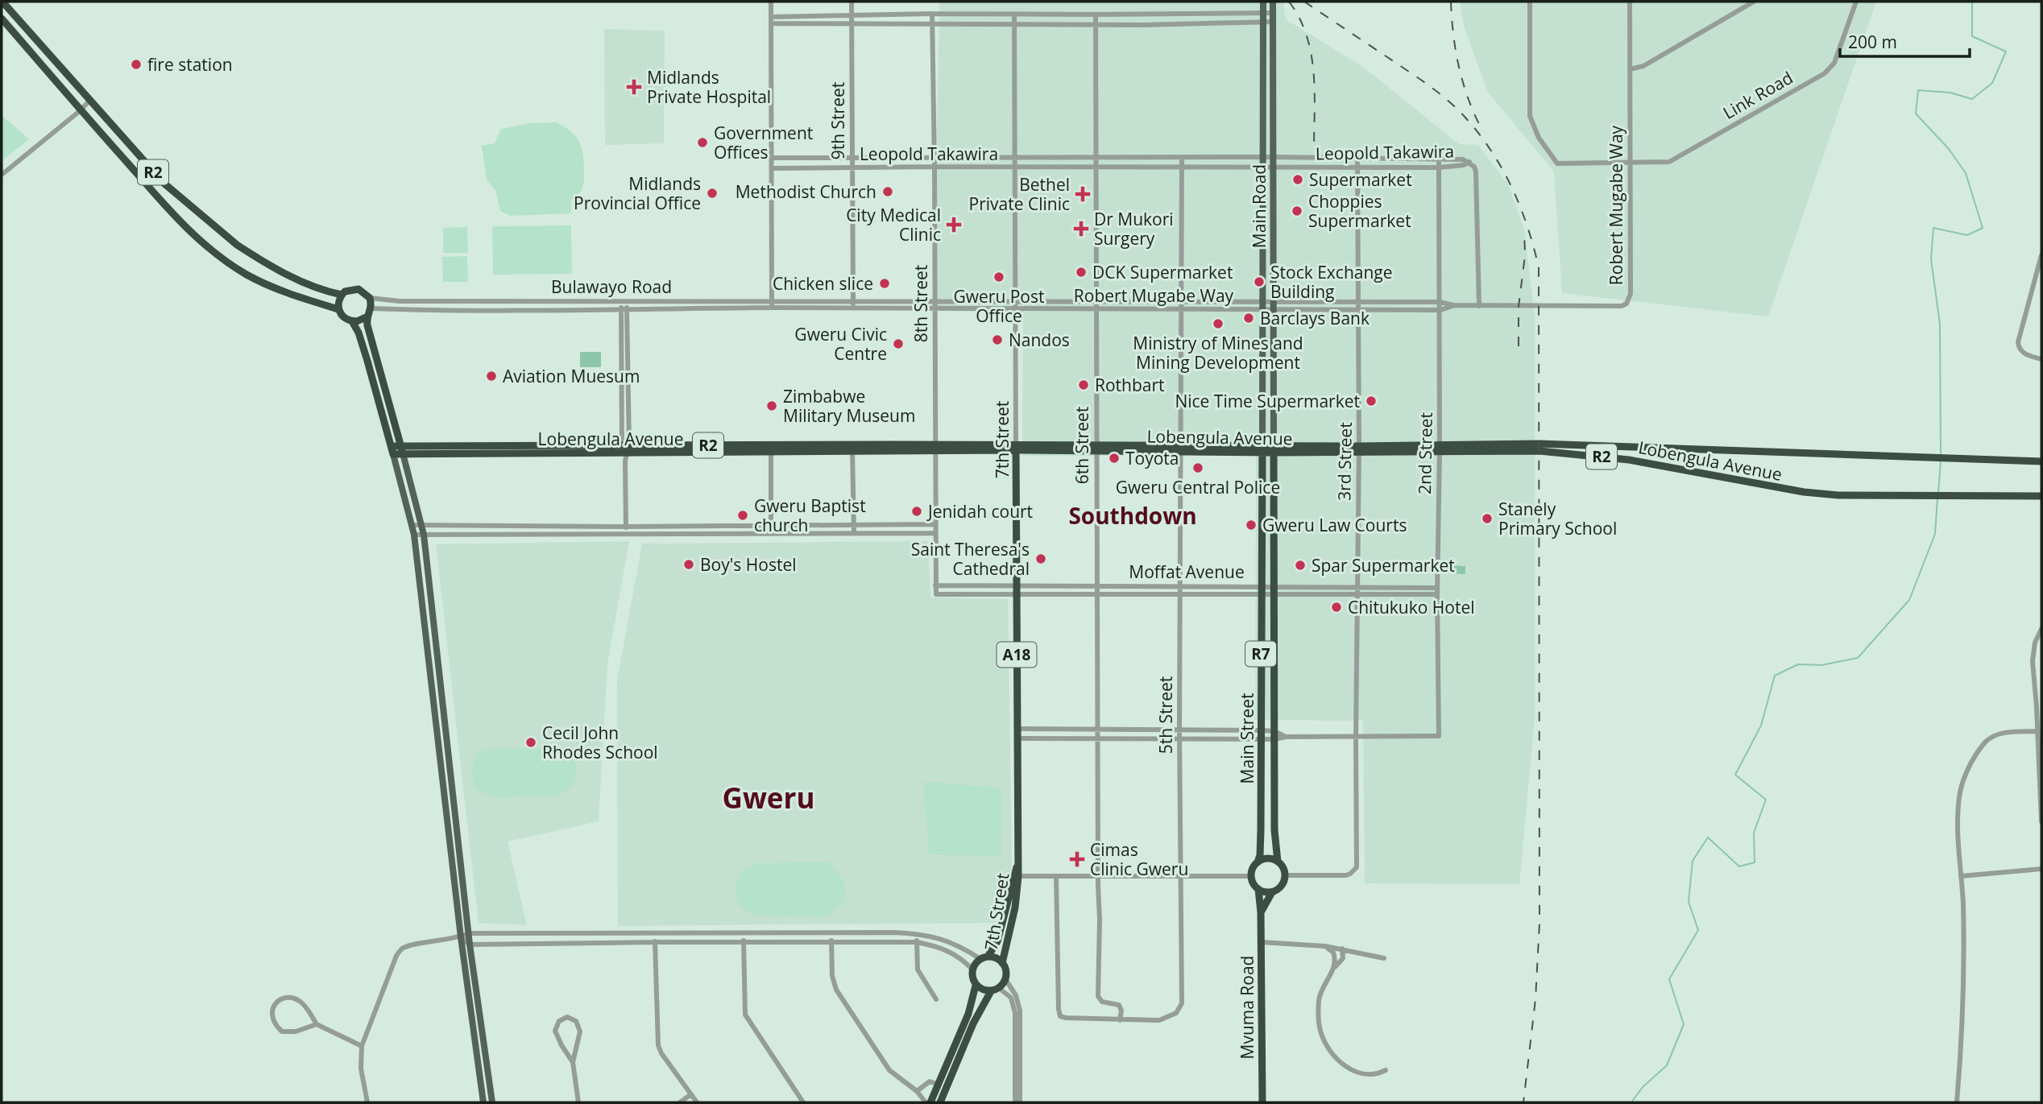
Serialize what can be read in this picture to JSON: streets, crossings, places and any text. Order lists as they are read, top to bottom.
{
  "streets": {
    "highway": [
      "R2",
      "Lobengula Avenue",
      "7th Street",
      "R7",
      "A18",
      "Main Street",
      "Mvuma Road"
    ],
    "main road": ["Main Road"],
    "street": [
      "Link Road",
      "9th Street",
      "Leopold Takawira",
      "Robert Mugabe Way",
      "Bulawayo Road",
      "8th Street",
      "6th Street",
      "2nd Street",
      "3rd Street",
      "Moffat Avenue",
      "5th Street"
    ]
  },
  "crossings": [
    ["Link Road", "Robert Mugabe Way"],
    ["9th Street", "Leopold Takawira"],
    ["9th Street", "Robert Mugabe Way"],
    ["9th Street", "Bulawayo Road"],
    ["Leopold Takawira", "Main Road"],
    ["Leopold Takawira", "8th Street"],
    ["Leopold Takawira", "7th Street"],
    ["Leopold Takawira", "6th Street"],
    ["Leopold Takawira", "2nd Street"],
    ["Leopold Takawira", "3rd Street"],
    ["Leopold Takawira", "5th Street"],
    ["R2", "Bulawayo Road"],
    ["R2", "Lobengula Avenue"],
    ["Robert Mugabe Way", "Main Road"],
    ["Robert Mugabe Way", "Bulawayo Road"],
    ["Robert Mugabe Way", "8th Street"],
    ["Robert Mugabe Way", "7th Street"],
    ["Robert Mugabe Way", "6th Street"],
    ["Robert Mugabe Way", "2nd Street"],
    ["Robert Mugabe Way", "3rd Street"],
    ["Robert Mugabe Way", "5th Street"],
    ["Main Road", "Lobengula Avenue"],
    ["Main Road", "Main Street"],
    ["8th Street", "Lobengula Avenue"],
    ["8th Street", "Moffat Avenue"],
    ["Lobengula Avenue", "7th Street"],
    ["Lobengula Avenue", "6th Street"],
    ["Lobengula Avenue", "2nd Street"],
    ["Lobengula Avenue", "3rd Street"],
    ["Lobengula Avenue", "5th Street"],
    ["Lobengula Avenue", "Main Street"],
    ["7th Street", "Moffat Avenue"],
    ["7th Street", "A18"],
    ["6th Street", "Moffat Avenue"],
    ["6th Street", "5th Street"],
    ["2nd Street", "3rd Street"],
    ["2nd Street", "Moffat Avenue"],
    ["3rd Street", "Moffat Avenue"],
    ["3rd Street", "Main Street"],
    ["3rd Street", "Mvuma Road"],
    ["Moffat Avenue", "5th Street"],
    ["Moffat Avenue", "Main Street"],
    ["Main Street", "Mvuma Road"]
  ],
  "districts": ["Southdown", "Gweru"],
  "places": {
    "other": [
      "fire station",
      "Government Offices",
      "Supermarket",
      "Methodist Church",
      "Midlands Provincial Office",
      "Choppies Supermarket",
      "DCK Supermarket",
      "Gweru Post Office",
      "Stock Exchange Building",
      "Chicken slice",
      "Barclays Bank",
      "Ministry of Mines and Mining Development",
      "Nandos",
      "Gweru Civic Centre",
      "Aviation Muesum",
      "Rothbart",
      "Nice Time Supermarket",
      "Zimbabwe Military Museum",
      "Toyota",
      "Gweru Central Police",
      "Jenidah court",
      "Gweru Baptist church",
      "Stanely Primary School",
      "Gweru Law Courts",
      "Saint Theresa's Cathedral",
      "Boy's Hostel",
      "Spar Supermarket",
      "Chitukuko Hotel",
      "Cecil John Rhodes School"
    ],
    "health": [
      "Midlands Private Hospital",
      "Bethel Private Clinic",
      "City Medical Clinic",
      "Dr Mukori Surgery",
      "Cimas Clinic Gweru"
    ]
  },
  "scale_bar": "200 m"
}
